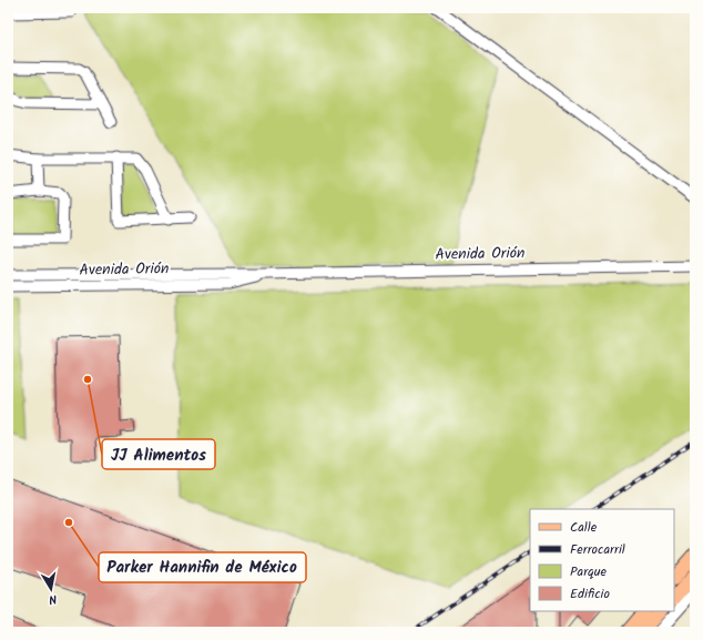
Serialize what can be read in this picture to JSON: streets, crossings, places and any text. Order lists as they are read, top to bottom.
{
  "streets": {
    "street": ["Avenida Orión"]
  },
  "places": ["JJ Alimentos", "Parker Hannifin de México"],
  "legend": [
    "Calle",
    "Ferrocarril",
    "Parque",
    "Edificio"
  ],
  "north": "bottom"
}
